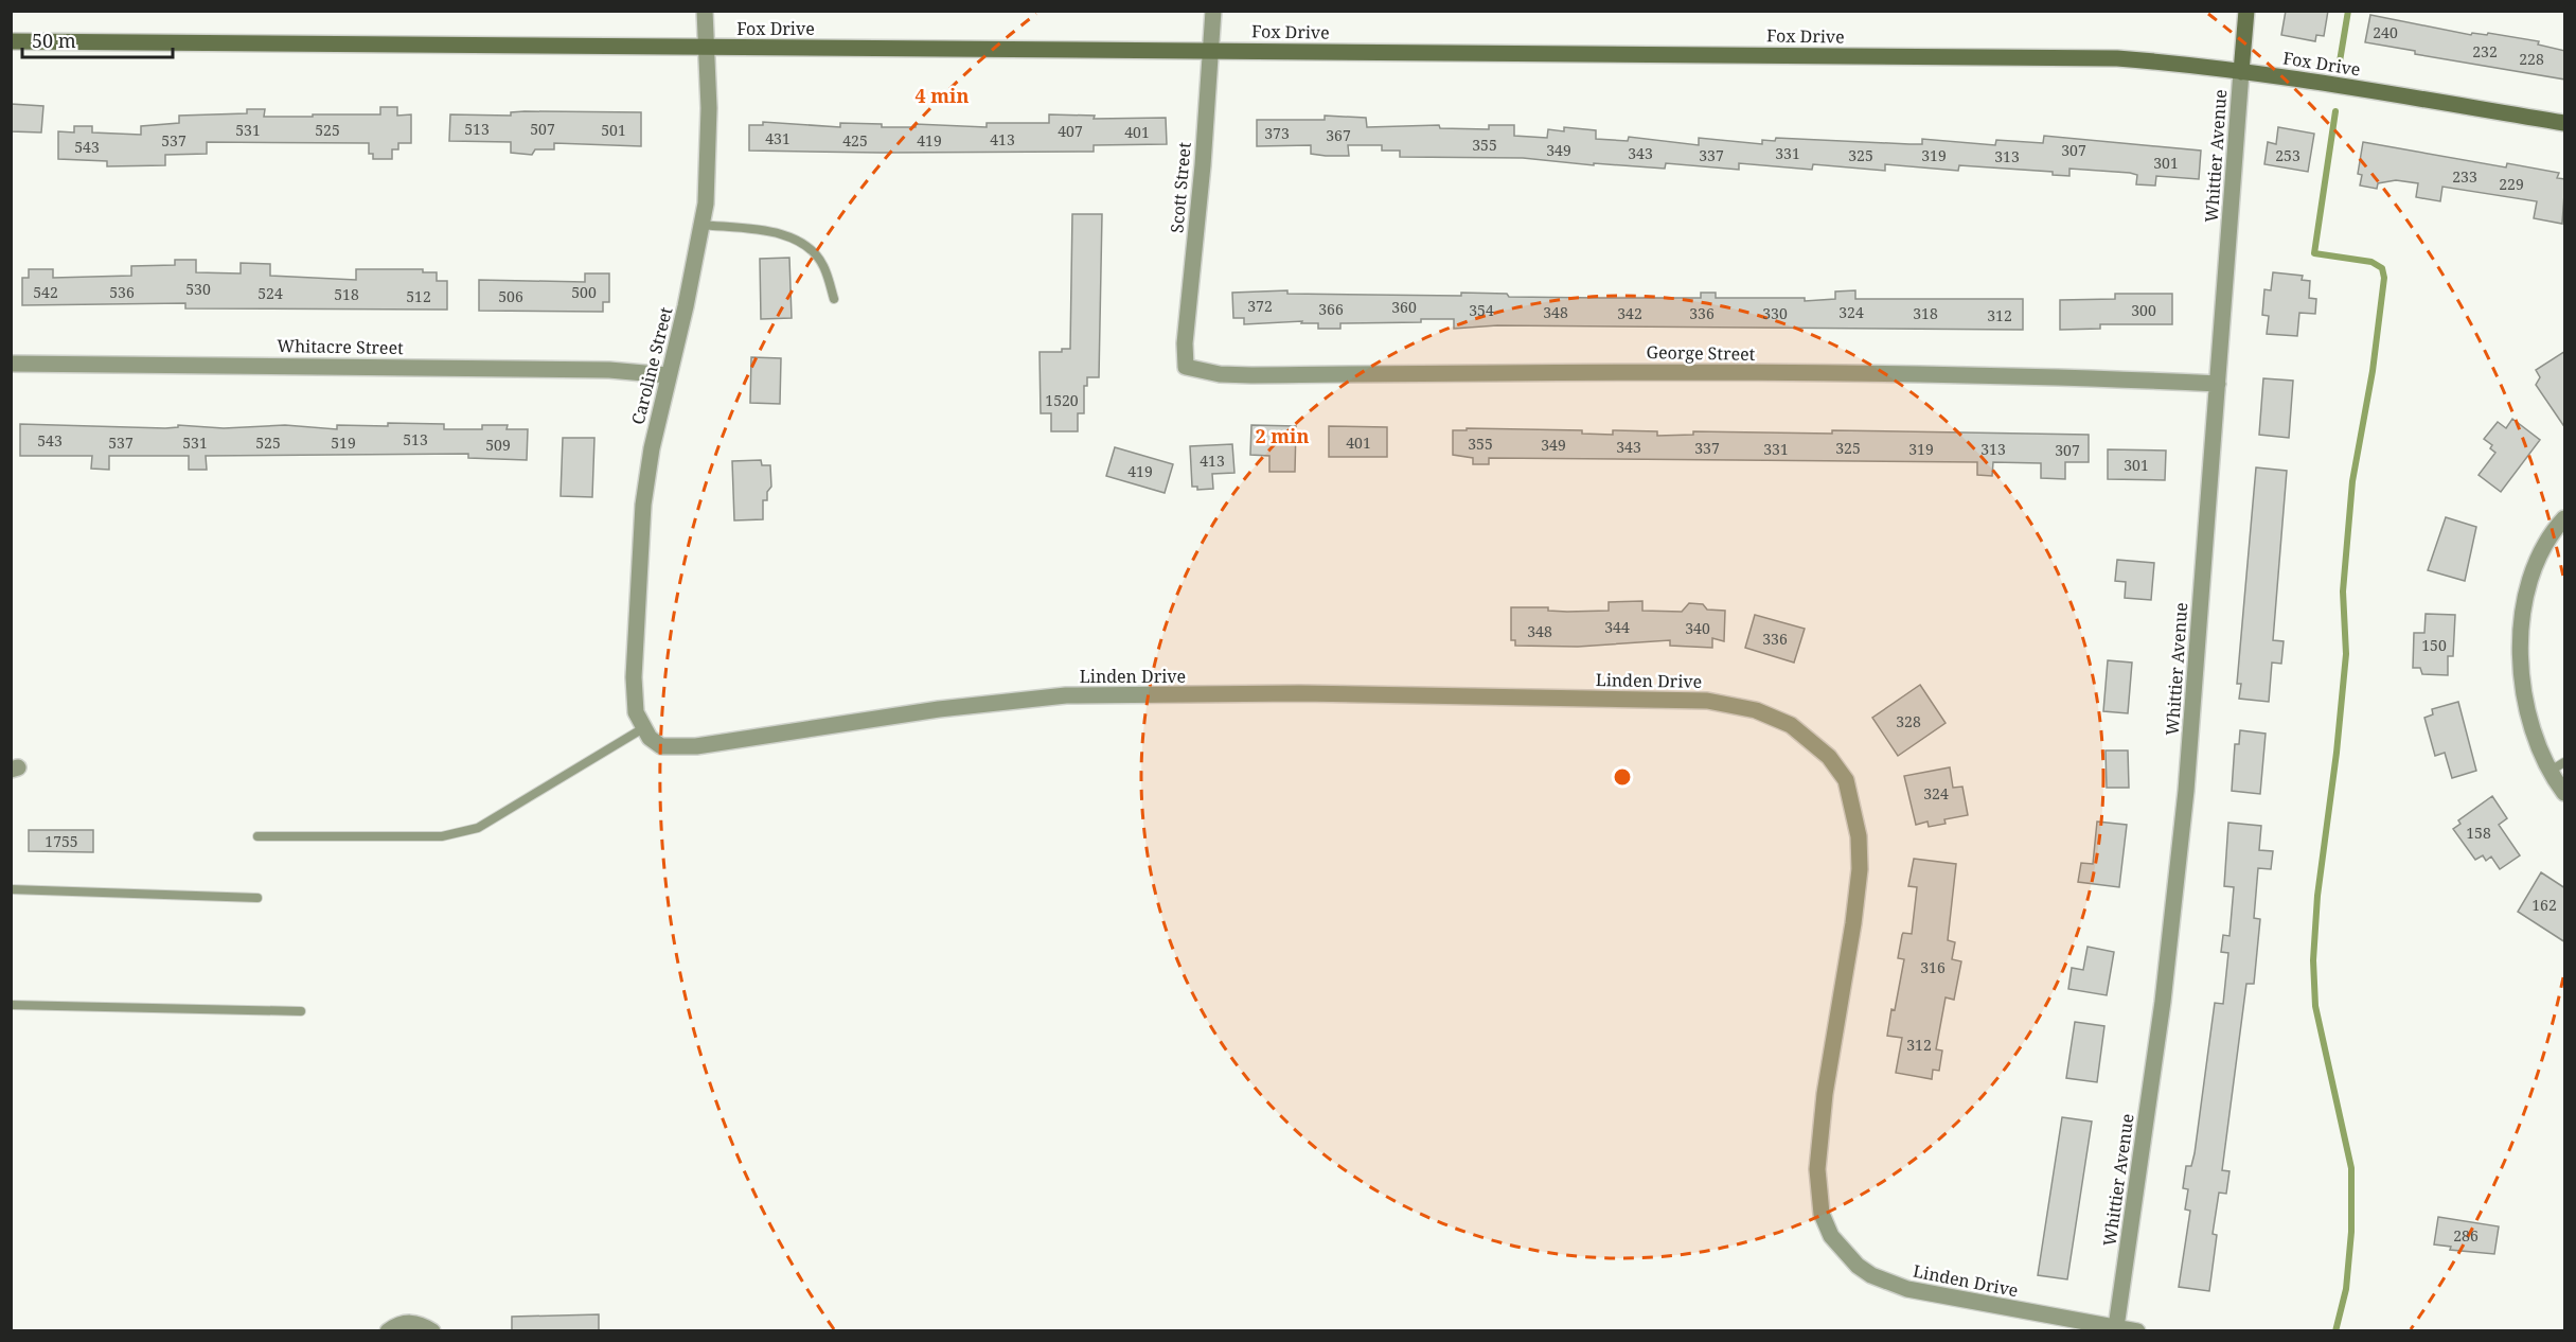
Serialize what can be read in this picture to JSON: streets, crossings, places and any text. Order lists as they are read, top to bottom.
{
  "streets": {
    "main road": ["Fox Drive", "Whittier Avenue"],
    "street": [
      "Scott Street",
      "Whitacre Street",
      "George Street",
      "Caroline Street",
      "Linden Drive"
    ]
  },
  "crossings": [
    ["Fox Drive", "Whittier Avenue"],
    ["Fox Drive", "Scott Street"],
    ["Fox Drive", "Caroline Street"],
    ["Whittier Avenue", "George Street"],
    ["Whittier Avenue", "Linden Drive"],
    ["Scott Street", "George Street"],
    ["Whitacre Street", "Caroline Street"],
    ["Caroline Street", "Linden Drive"]
  ],
  "house_numbers": [
    "240",
    "232",
    "228",
    "513",
    "507",
    "531",
    "525",
    "501",
    "407",
    "401",
    "373",
    "367",
    "431",
    "413",
    "537",
    "425",
    "419",
    "355",
    "543",
    "349",
    "307",
    "343",
    "331",
    "337",
    "325",
    "319",
    "253",
    "313",
    "301",
    "233",
    "229",
    "530",
    "542",
    "536",
    "500",
    "524",
    "518",
    "512",
    "506",
    "372",
    "360",
    "366",
    "354",
    "300",
    "348",
    "324",
    "342",
    "336",
    "330",
    "318",
    "312",
    "1520",
    "513",
    "543",
    "537",
    "531",
    "525",
    "519",
    "401",
    "355",
    "509",
    "349",
    "343",
    "337",
    "325",
    "331",
    "319",
    "313",
    "307",
    "413",
    "301",
    "419",
    "344",
    "340",
    "348",
    "336",
    "150",
    "328",
    "324",
    "158",
    "1755",
    "162",
    "316",
    "312",
    "286"
  ],
  "scale_bar": "50 m",
  "rings": ["4 min", "2 min"]
}
